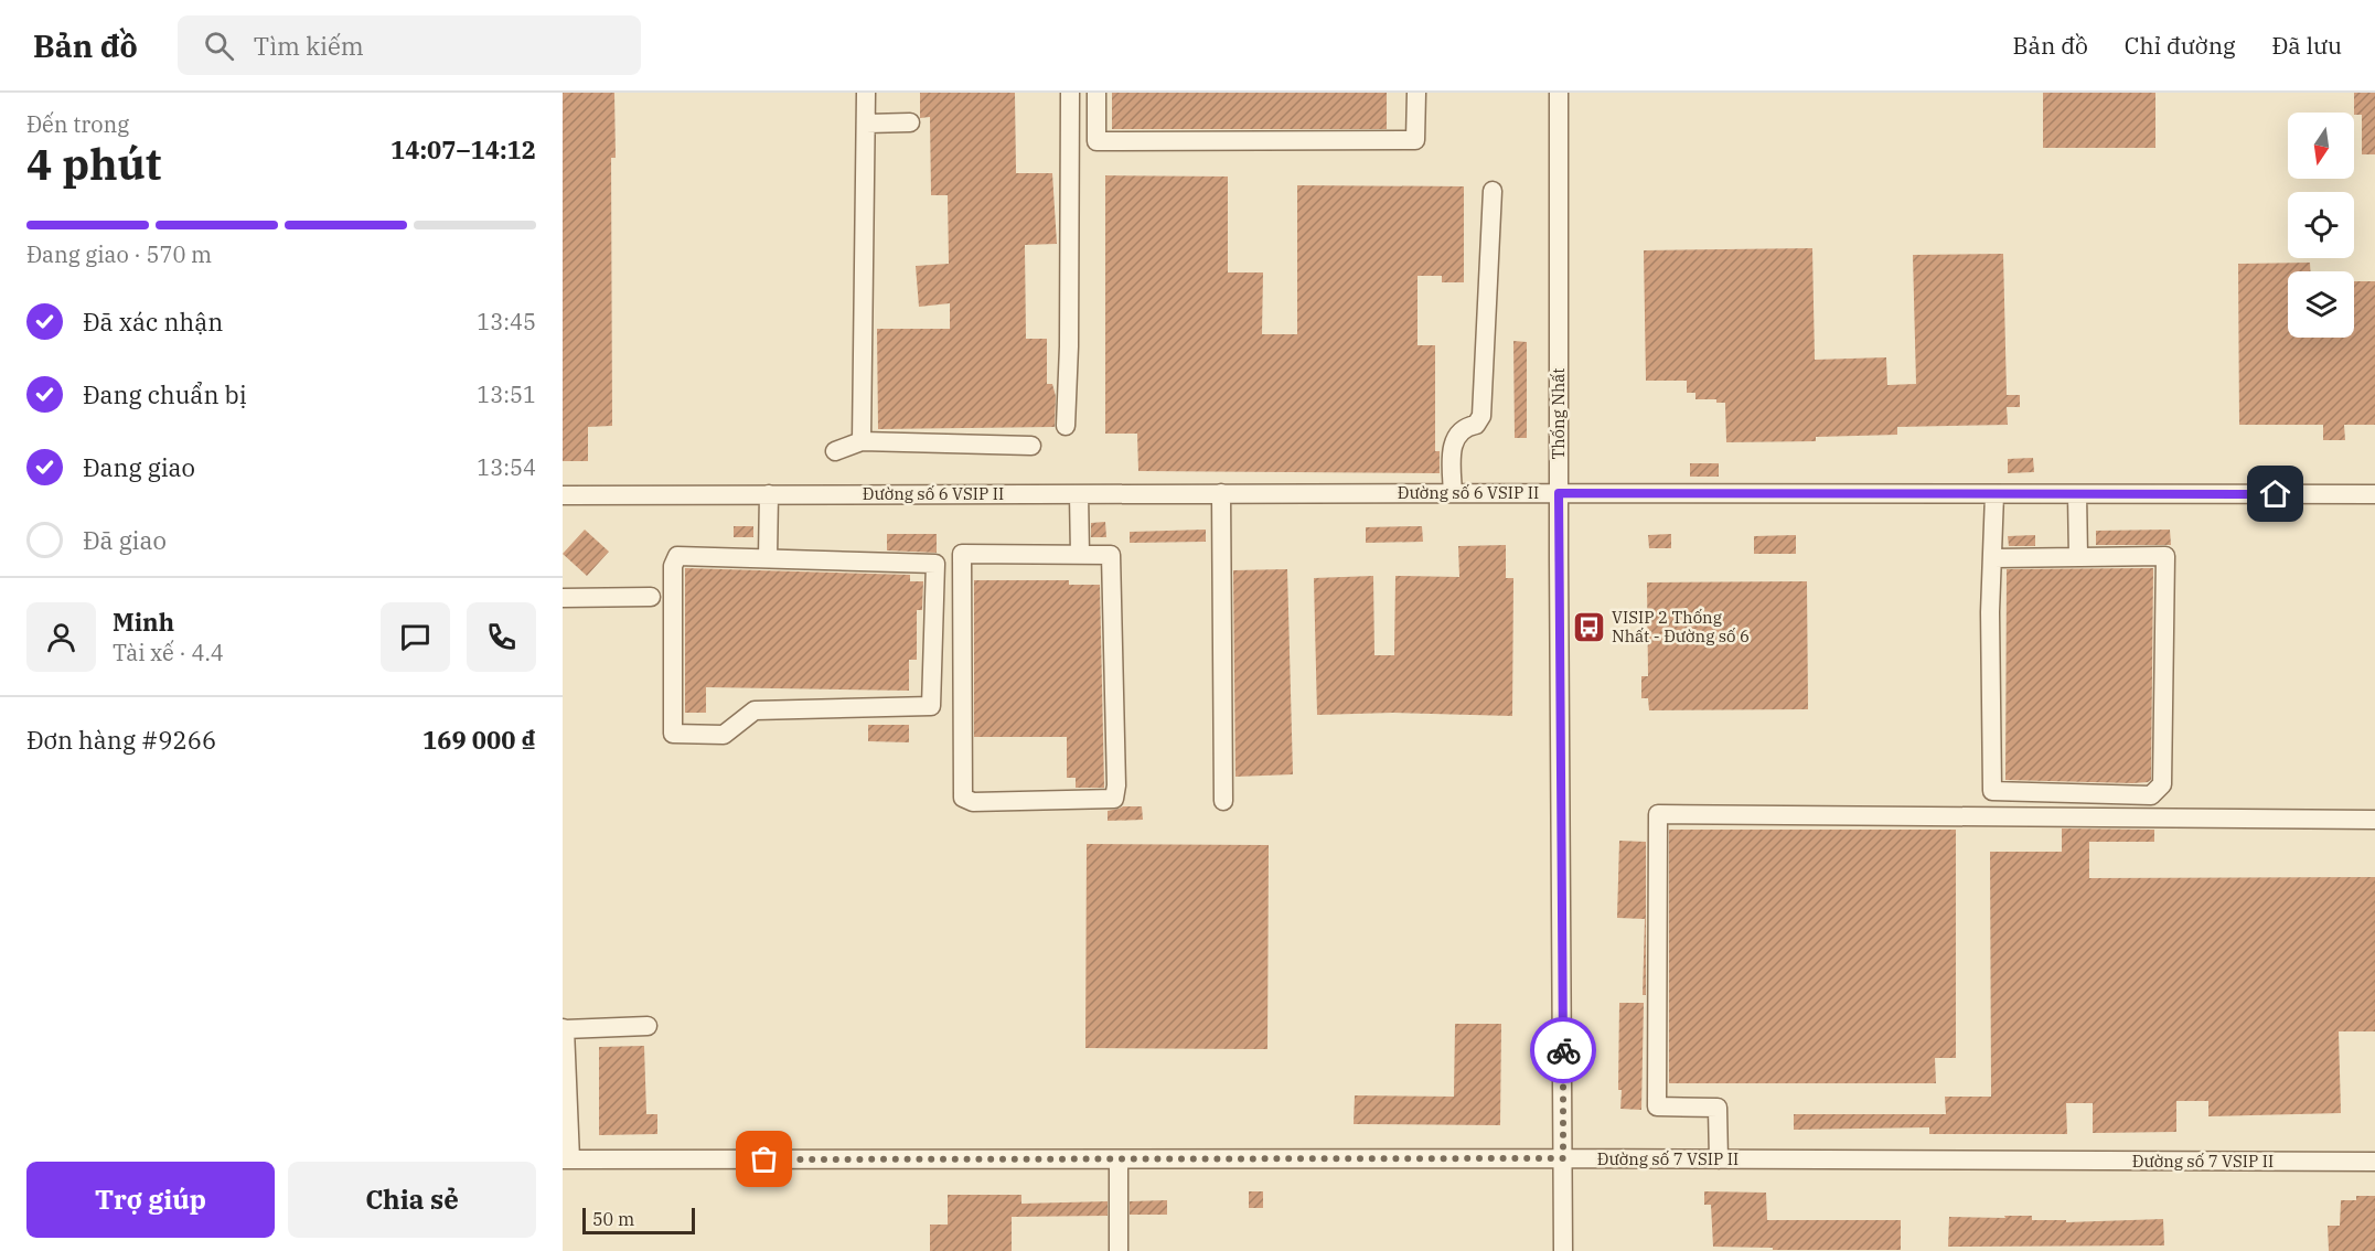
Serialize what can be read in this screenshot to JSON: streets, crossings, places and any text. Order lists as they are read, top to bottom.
{
  "streets": {
    "street": ["Thống Nhất", "Đường số 6 VSIP II", "Đường số 7 VSIP II"]
  },
  "crossings": [
    ["Thống Nhất", "Đường số 6 VSIP II"],
    ["Thống Nhất", "Đường số 7 VSIP II"]
  ],
  "places": {
    "bus stop": ["VISIP 2 Thống Nhất - Đường số 6"]
  },
  "scale_bar": "50 m",
  "north": "bottom",
  "page": {
    "header": "Bản đồ",
    "search": "Tìm kiếm",
    "nav": ["Bản đồ", "Chỉ đường", "Đã lưu"],
    "heading": ["4 phút", "Đến trong", "14:07–14:12"],
    "panel": [
      "Minh",
      "Tài xế · 4.4",
      "Đơn hàng #9266",
      "169 000 ₫"
    ],
    "bar": "Đang giao · 570 m",
    "list": [
      ["Đã xác nhận", "13:45"],
      ["Đang chuẩn bị", "13:51"],
      ["Đang giao", "13:54"],
      "Đã giao"
    ],
    "buttons": ["Trợ giúp", "Chia sẻ"],
    "scale": "50 m"
  }
}
